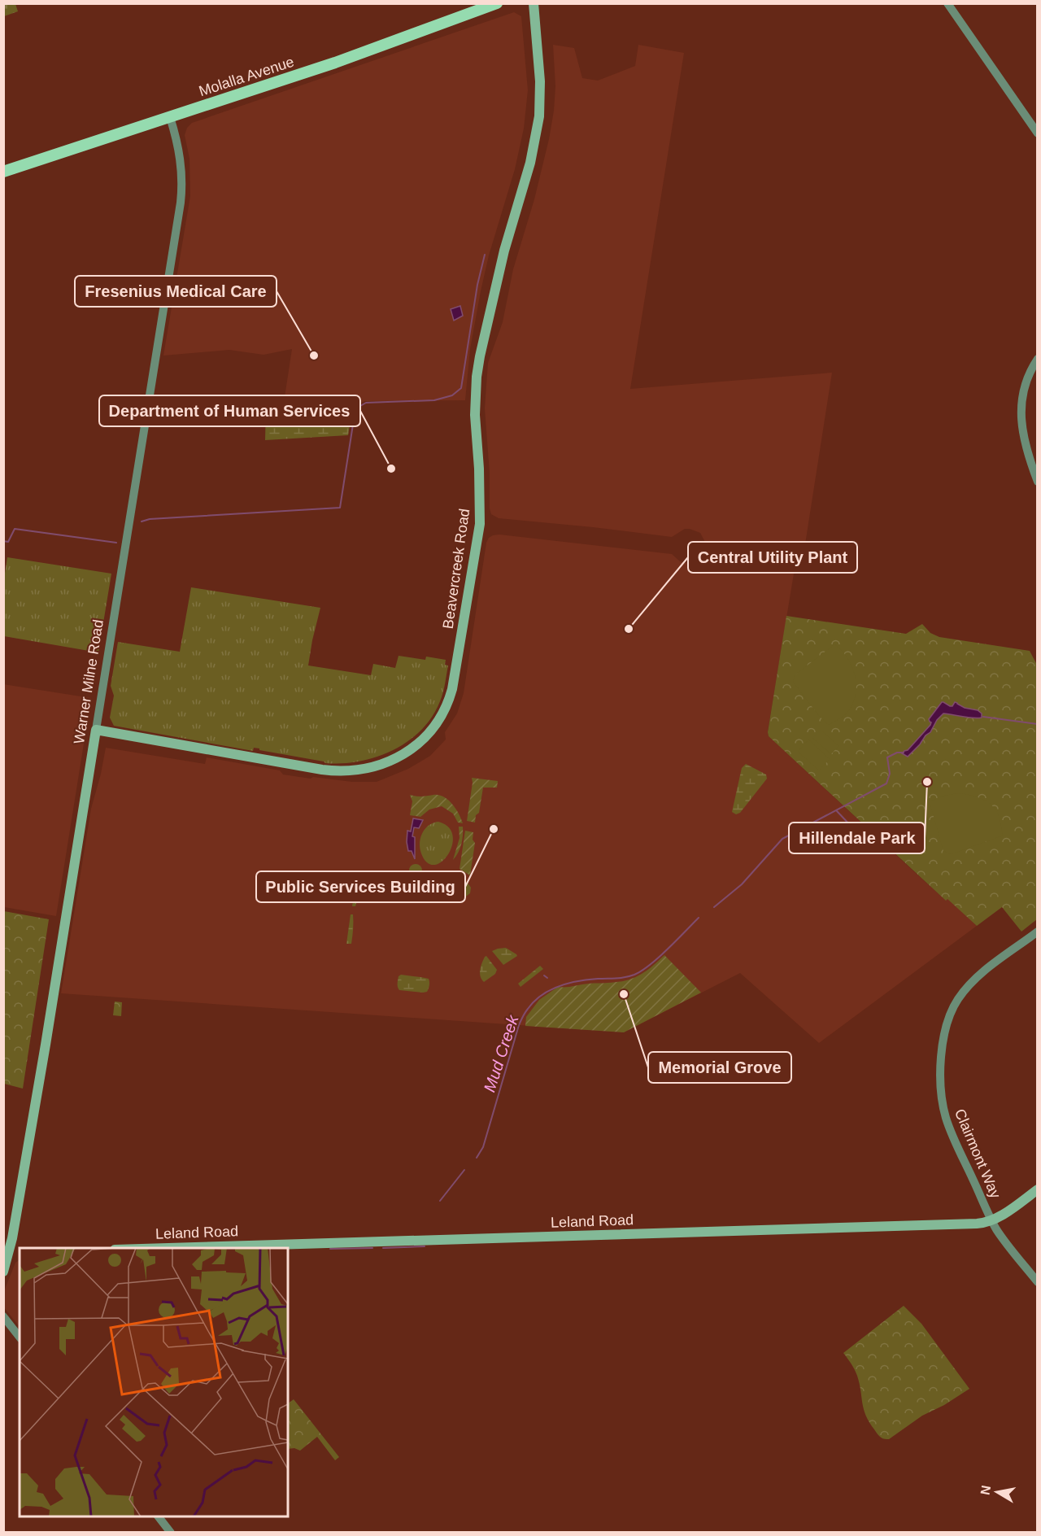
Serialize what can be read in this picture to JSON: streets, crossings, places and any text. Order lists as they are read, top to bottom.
{
  "streets": {
    "main road": [
      "Molalla Avenue",
      "Beavercreek Road",
      "Warner Milne Road",
      "Leland Road"
    ],
    "street": ["Clairmont Way"]
  },
  "crossings": [
    ["Molalla Avenue", "Warner Milne Road"],
    ["Beavercreek Road", "Warner Milne Road"],
    ["Clairmont Way", "Leland Road"]
  ],
  "water": ["Mud Creek"],
  "places": [
    "Fresenius Medical Care",
    "Department of Human Services",
    "Central Utility Plant",
    "Hillendale Park",
    "Public Services Building",
    "Memorial Grove"
  ],
  "north": "left"
}
